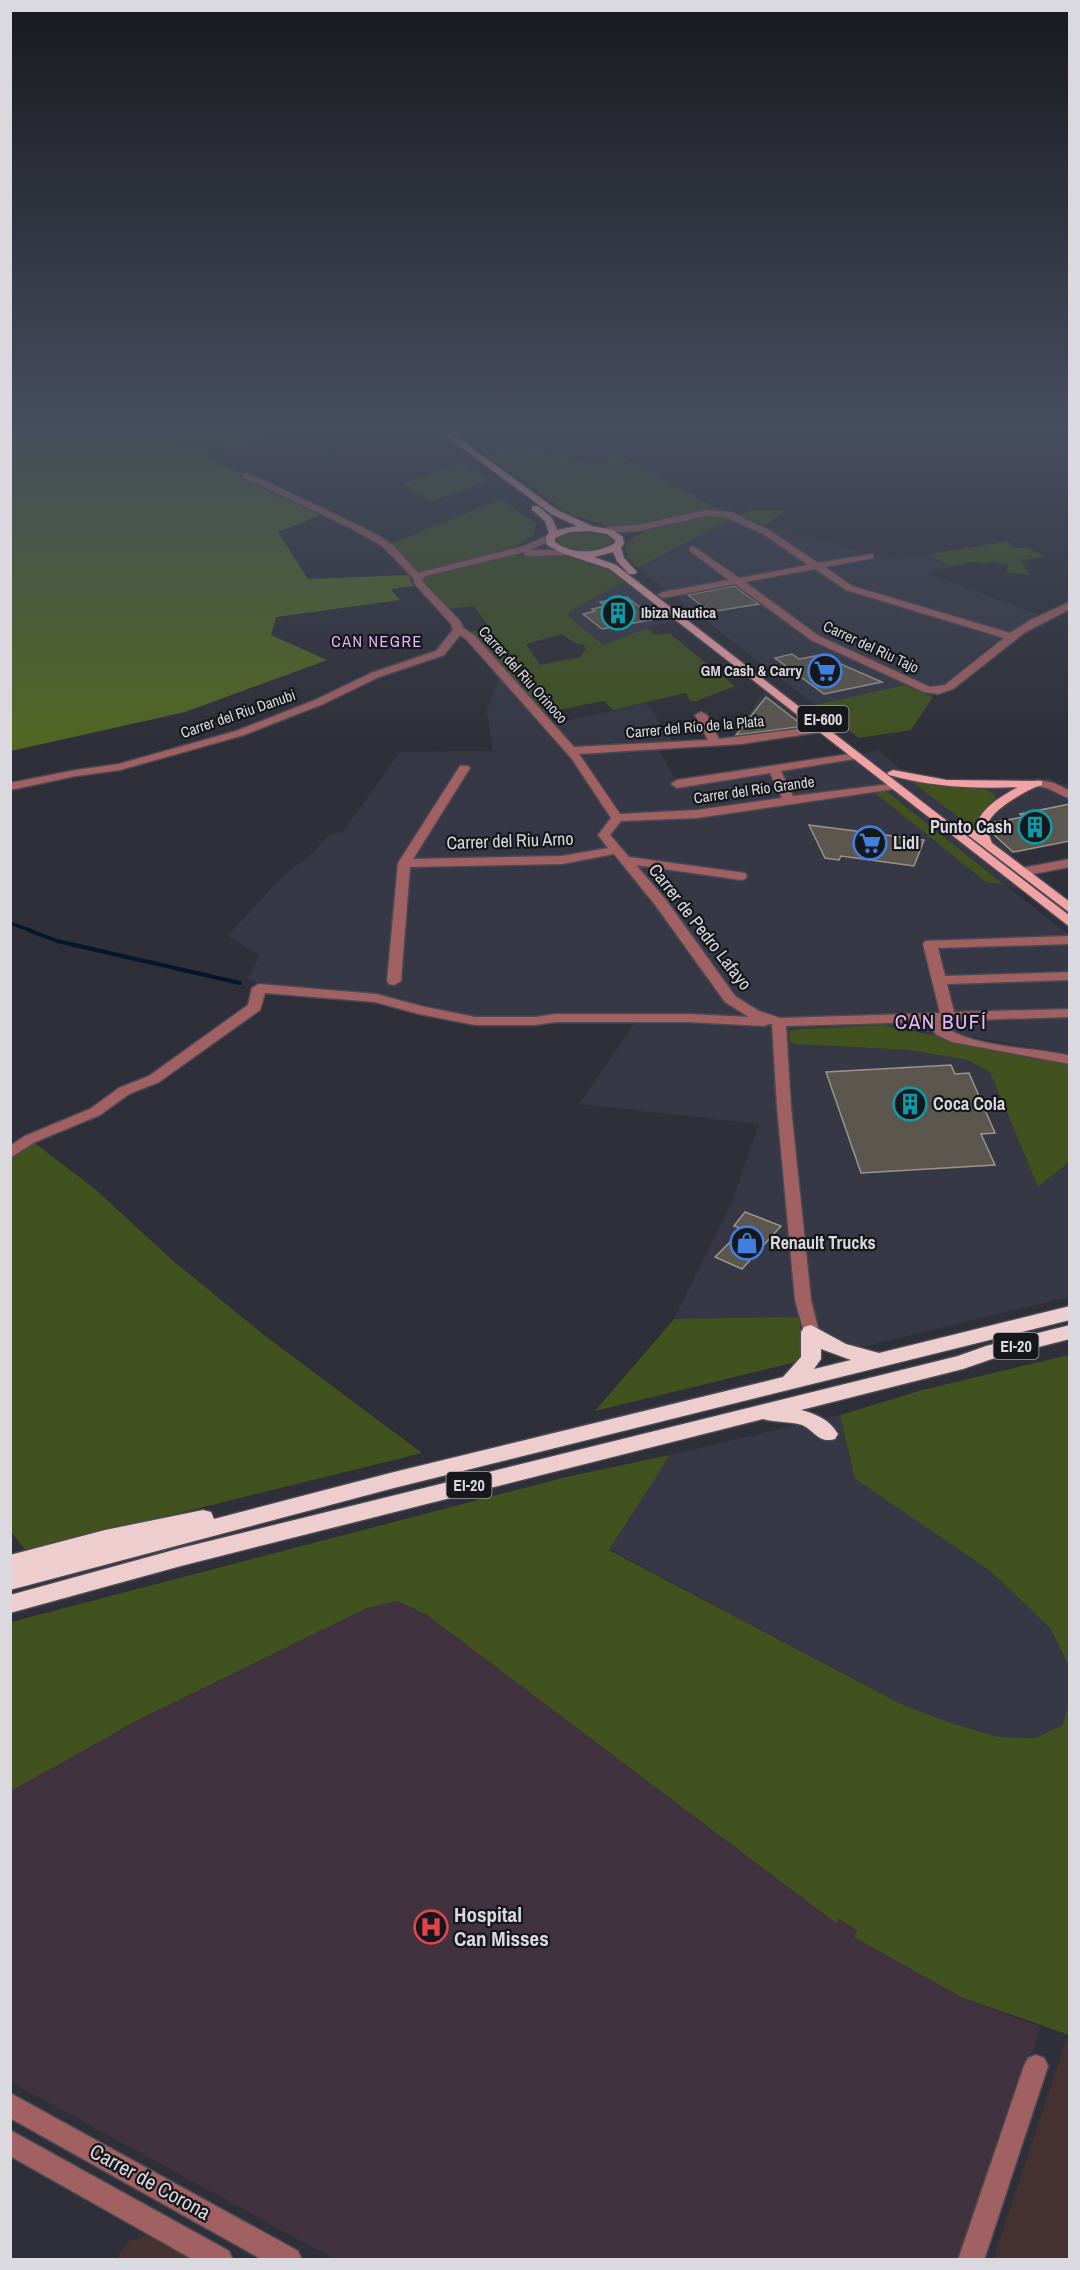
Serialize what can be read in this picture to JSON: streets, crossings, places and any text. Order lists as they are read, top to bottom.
{
  "streets": {
    "highway": ["EI-20"],
    "main road": ["EI-600"],
    "street": [
      "Carrer del Riu Tajo",
      "Carrer del Riu Orinoco",
      "Carrer del Riu Danubi",
      "Carrer del Río de la Plata",
      "Carrer del Río Grande",
      "Carrer del Riu Arno",
      "Carrer de Pedro Lafayo",
      "Carrer de Corona"
    ]
  },
  "crossings": [
    ["Carrer del Riu Orinoco", "Carrer del Riu Danubi"],
    ["Carrer del Riu Orinoco", "Carrer del Río de la Plata"],
    ["Carrer del Riu Orinoco", "Carrer del Río Grande"],
    ["Carrer del Riu Orinoco", "Carrer de Pedro Lafayo"],
    ["EI-600", "Carrer del Río de la Plata"],
    ["EI-600", "Carrer del Río Grande"],
    ["Carrer del Río Grande", "Carrer de Pedro Lafayo"],
    ["Carrer del Riu Arno", "Carrer de Pedro Lafayo"]
  ],
  "districts": ["CAN NEGRE", "CAN BUFÍ"],
  "places": {
    "building": ["Ibiza Nautica", "Punto Cash", "Coca Cola"],
    "supermarket": ["GM Cash & Carry", "Lidl"],
    "shop": ["Renault Trucks"],
    "hospital": ["Hospital Can Misses"]
  }
}
